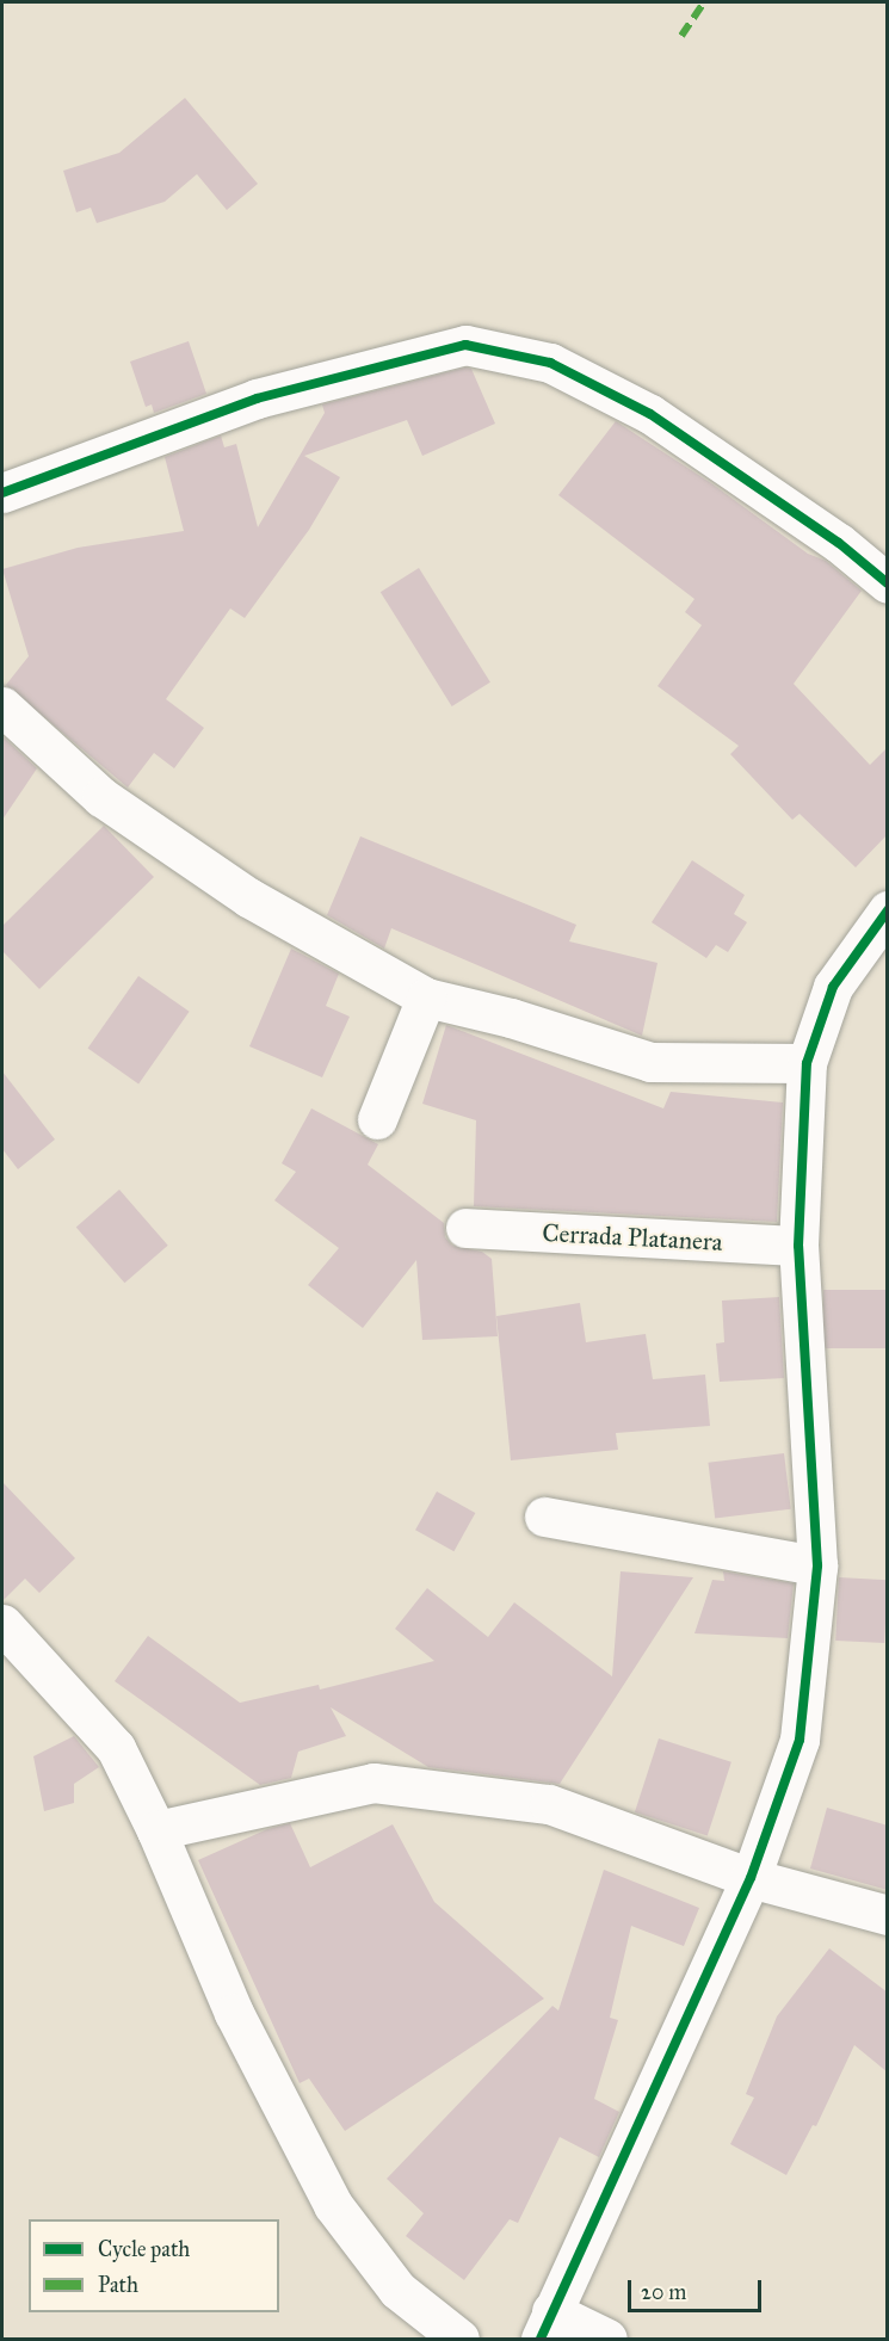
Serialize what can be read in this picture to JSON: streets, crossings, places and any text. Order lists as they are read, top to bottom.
{
  "streets": {
    "street": ["Cerrada Platanera"]
  },
  "legend": ["Cycle path", "Path"],
  "scale_bar": "20 m"
}
